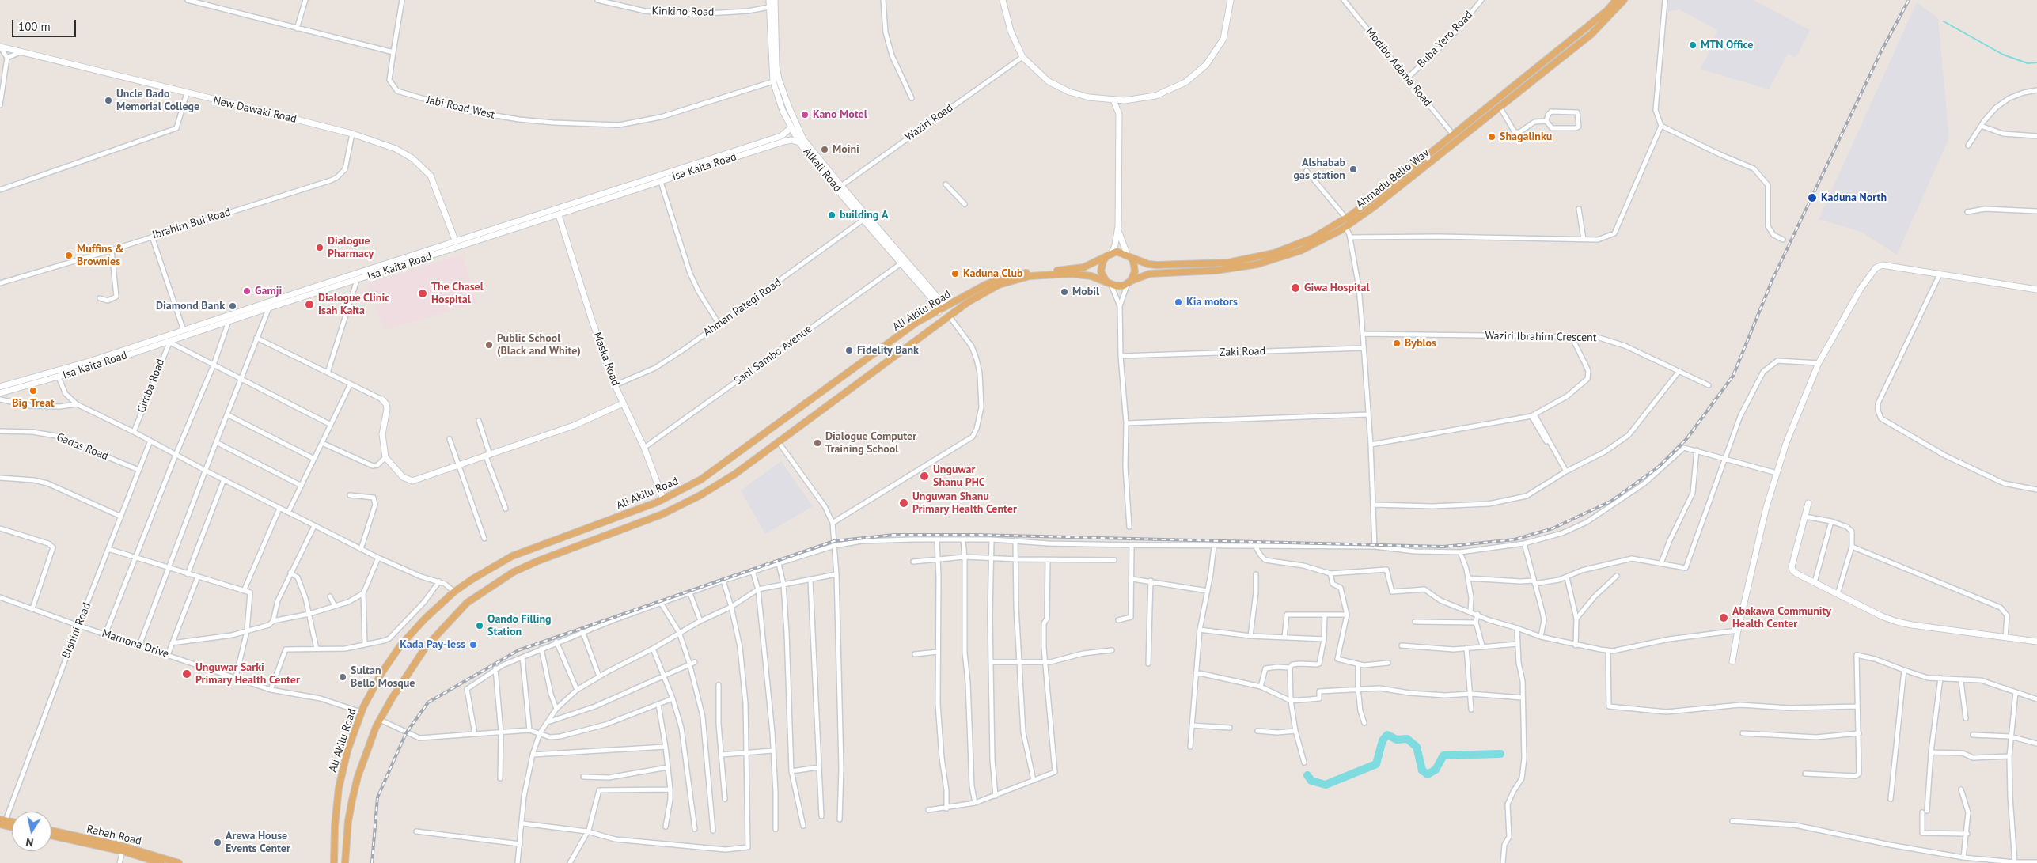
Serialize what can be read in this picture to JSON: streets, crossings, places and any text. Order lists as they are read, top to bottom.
{
  "streets": {
    "main road": [
      "New Dawaki Road",
      "Isa Kaita Road",
      "Alkali Road",
      "Ahmadu Bello Way",
      "Ali Akilu Road",
      "Maska Road",
      "Rabah Road"
    ],
    "street": [
      "Kinkino Road",
      "Buba Yero Road",
      "Modibo Adama Road",
      "Jabi Road West",
      "Waziri Road",
      "Ibrahim Bui Road",
      "Ahman Pategi Road",
      "Waziri Ibrahim Crescent",
      "Zaki Road",
      "Sani Sambo Avenue",
      "Gimba Road",
      "Gadas Road",
      "BIshini Road",
      "Marnona Drive"
    ]
  },
  "crossings": [
    ["Kinkino Road", "Alkali Road"],
    ["Buba Yero Road", "Modibo Adama Road"],
    ["Modibo Adama Road", "Ahmadu Bello Way"],
    ["Jabi Road West", "Alkali Road"],
    ["New Dawaki Road", "Isa Kaita Road"],
    ["New Dawaki Road", "Ibrahim Bui Road"],
    ["Waziri Road", "Alkali Road"],
    ["Isa Kaita Road", "Alkali Road"],
    ["Isa Kaita Road", "Maska Road"],
    ["Isa Kaita Road", "Gimba Road"],
    ["Alkali Road", "Ahman Pategi Road"],
    ["Alkali Road", "Ali Akilu Road"],
    ["Alkali Road", "Sani Sambo Avenue"],
    ["Ahmadu Bello Way", "Ali Akilu Road"],
    ["Ahman Pategi Road", "Maska Road"],
    ["Ali Akilu Road", "Maska Road"],
    ["Ali Akilu Road", "Marnona Drive"],
    ["Sani Sambo Avenue", "Maska Road"],
    ["Gadas Road", "BIshini Road"],
    ["BIshini Road", "Marnona Drive"]
  ],
  "places": [
    "MTN Office",
    "Uncle Bado Memorial College",
    "Kano Motel",
    "Shagalinku",
    "Moini",
    "Alshabab gas station",
    "Kaduna North",
    "building A",
    "Dialogue Pharmacy",
    "Muffins & Brownies",
    "Kaduna Club",
    "Giwa Hospital",
    "Gamji",
    "Mobil",
    "The Chasel Hospital",
    "Kia motors",
    "Dialogue Clinic Isah Kaita",
    "Diamond Bank",
    "Byblos",
    "Public School (Black and White)",
    "Fidelity Bank",
    "Big Treat",
    "Dialogue Computer Training School",
    "Unguwar Shanu PHC",
    "Unguwan Shanu Primary Health Center",
    "Abakawa Community Health Center",
    "Oando Filling Station",
    "Kada Pay-less",
    "Unguwar Sarki Primary Health Center",
    "Sultan Bello Mosque",
    "Arewa House Events Center"
  ],
  "scale_bar": "100 m",
  "north": "bottom"
}
